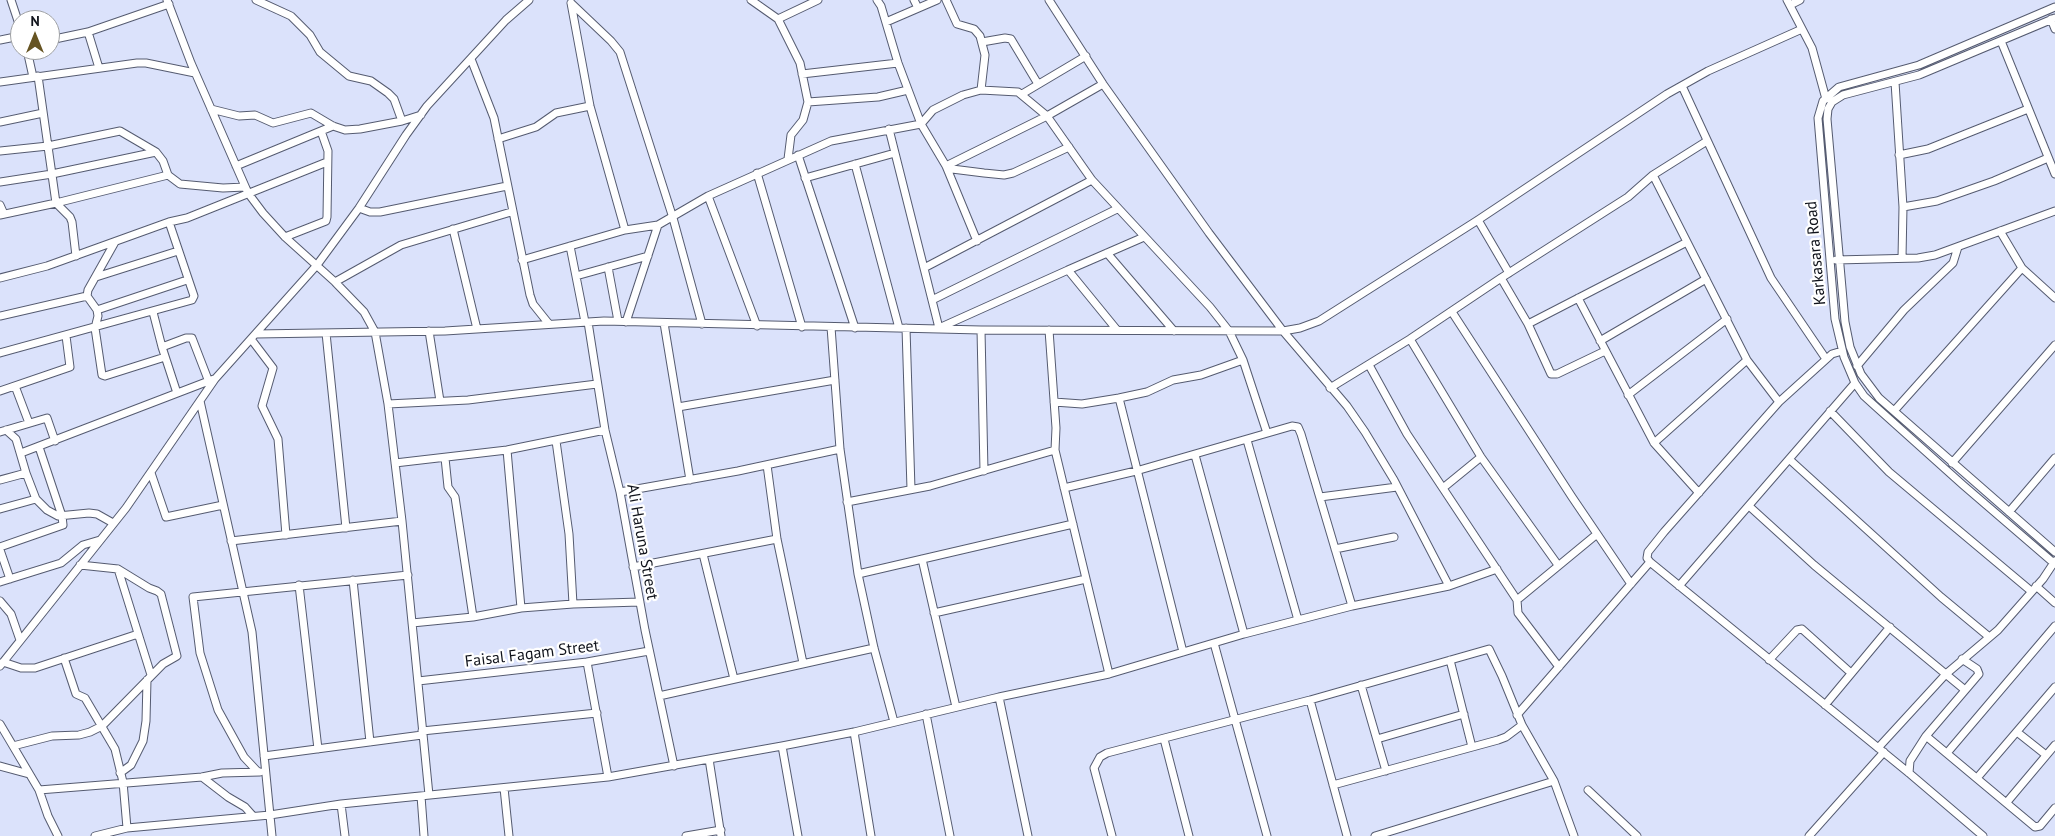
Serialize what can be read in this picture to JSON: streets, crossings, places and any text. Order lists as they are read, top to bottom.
{
  "streets": {
    "street": ["Karkasara Road", "Ali Haruna Street", "Faisal Fagam Street"]
  },
  "crossings": [
    ["Ali Haruna Street", "Faisal Fagam Street"]
  ],
  "north": "top"
}
